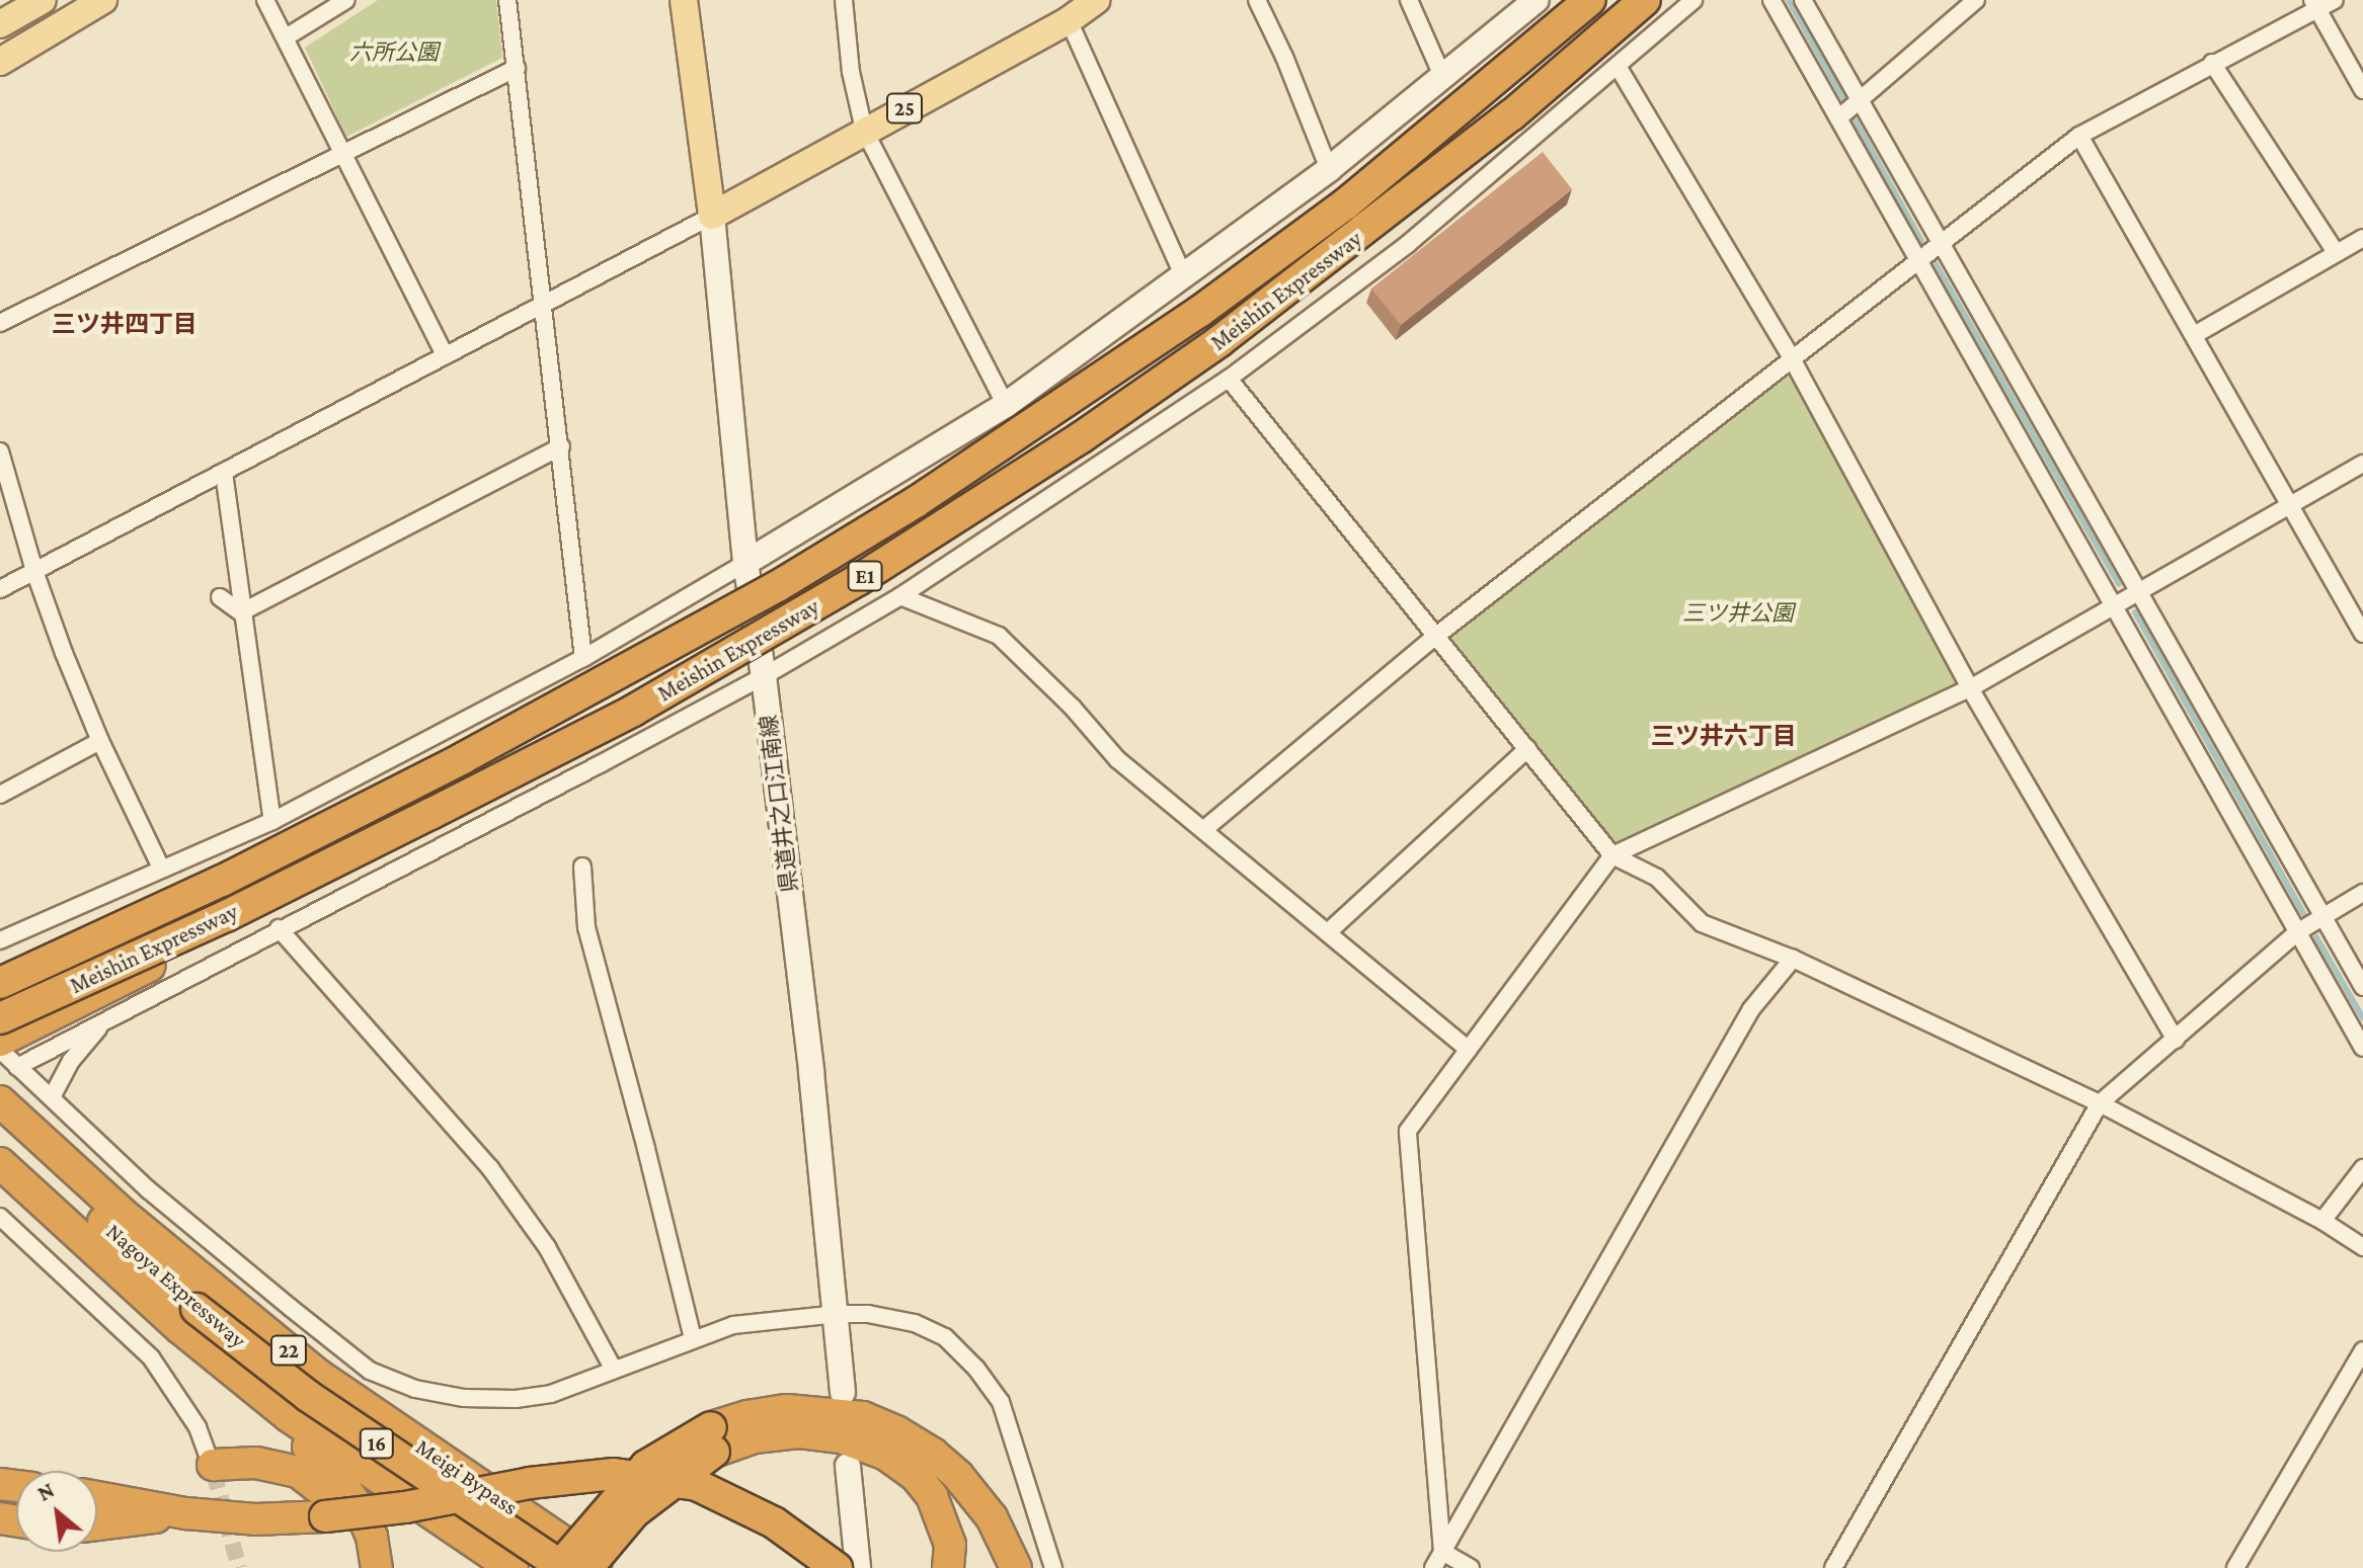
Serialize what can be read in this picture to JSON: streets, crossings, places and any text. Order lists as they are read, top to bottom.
{
  "streets": {
    "highway": [
      "Meishin Expressway",
      "E1",
      "Nagoya Expressway",
      "22",
      "16",
      "Meigi Bypass"
    ],
    "main road": ["25", "県道井之口江南線"]
  },
  "crossings": [
    ["25", "県道井之口江南線"],
    ["Nagoya Expressway", "Meigi Bypass"]
  ],
  "districts": ["三ツ井四丁目", "三ツ井六丁目"],
  "parks": ["六所公園", "三ツ井公園"],
  "north": "top left"
}
